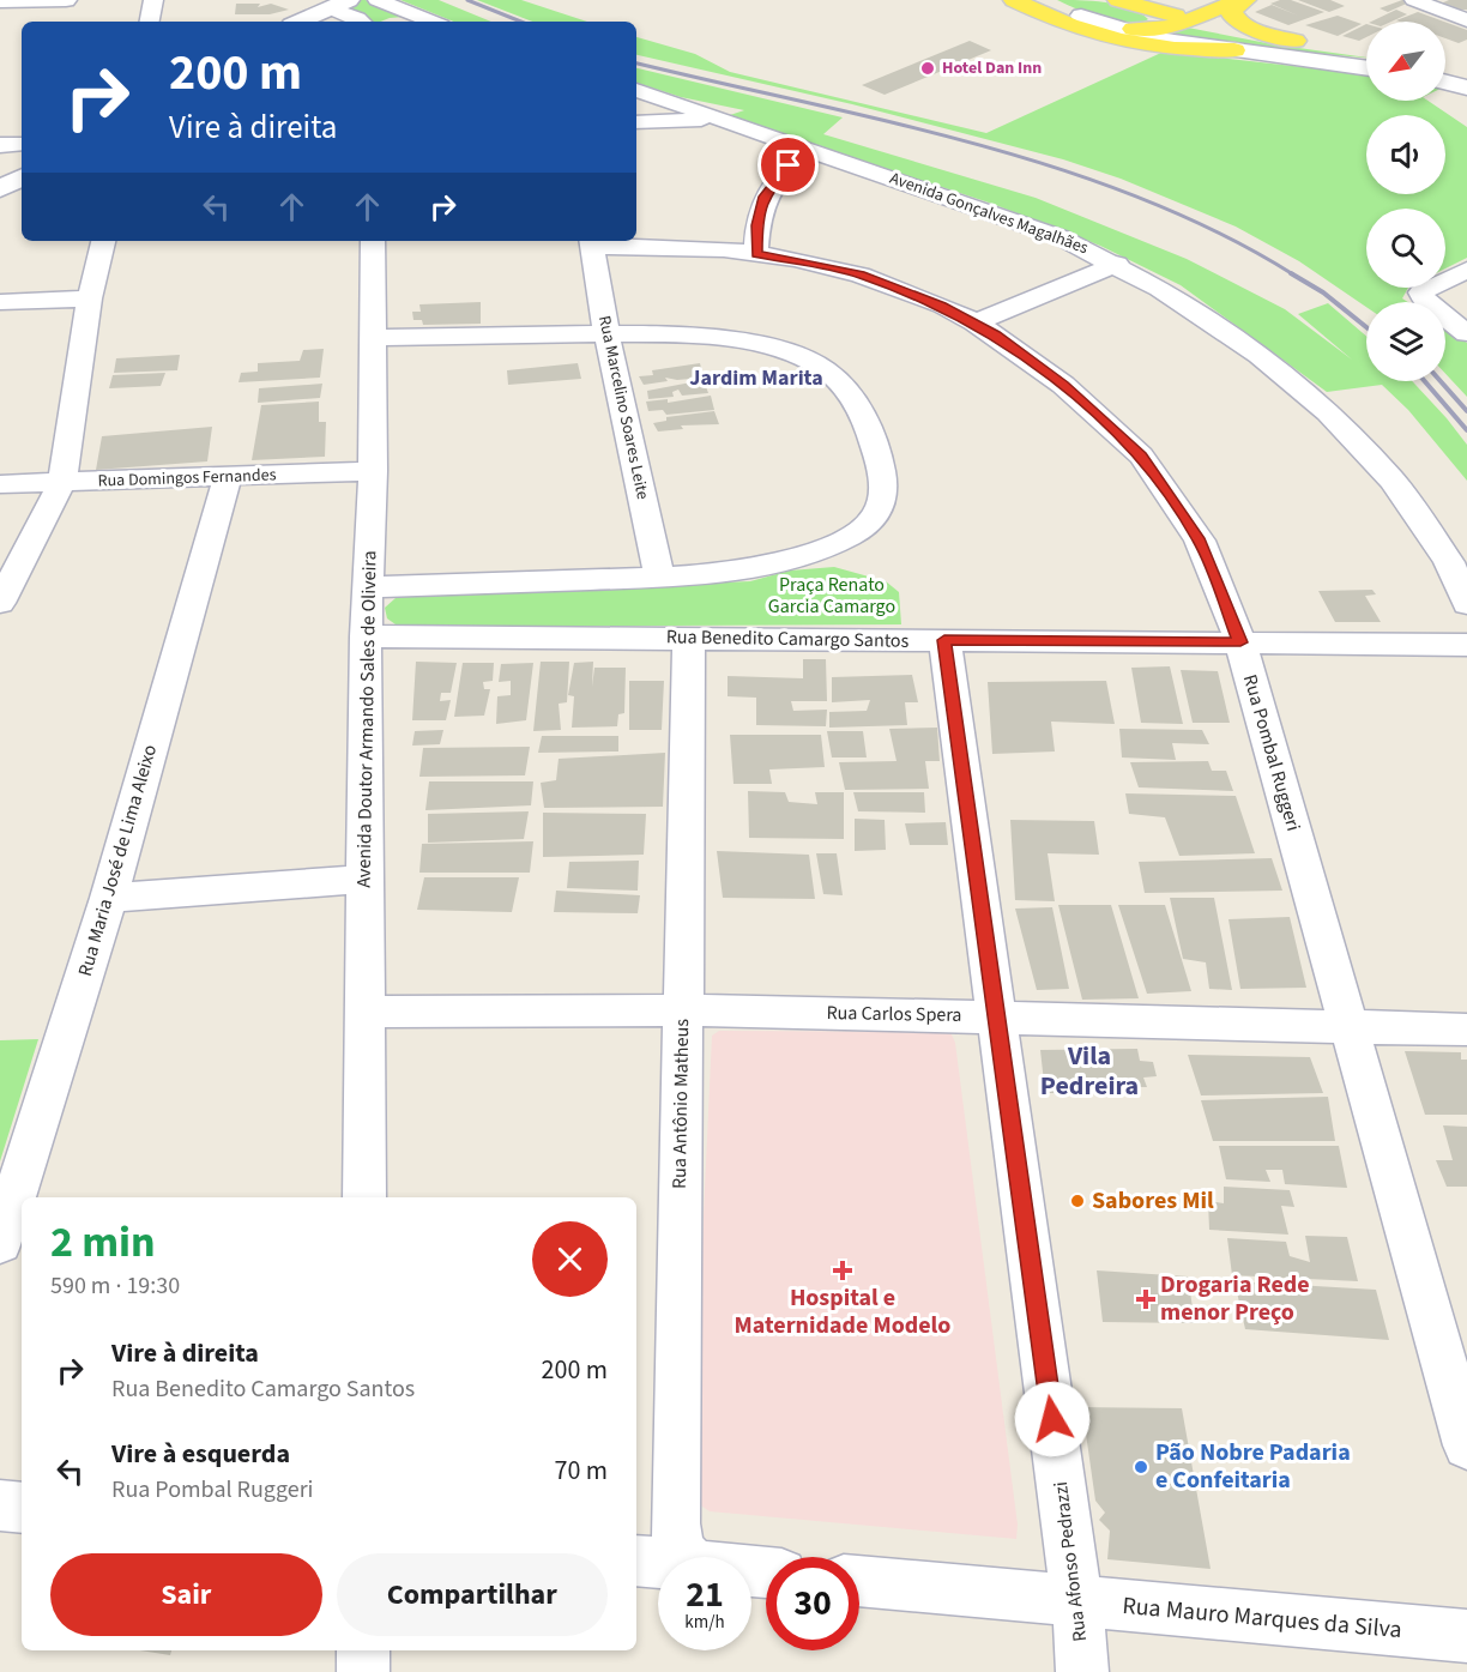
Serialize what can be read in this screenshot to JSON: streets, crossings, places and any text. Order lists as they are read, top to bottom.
{
  "streets": {
    "street": [
      "Avenida Gonçalves Magalhães",
      "Rua Marcelino Soares Leite",
      "Rua Domingos Fernandes",
      "Rua Benedito Camargo Santos",
      "Avenida Doutor Armando Sales de Oliveira",
      "Rua Pombal Ruggeri",
      "Rua Maria José de Lima Aleixo",
      "Rua Carlos Spera",
      "Rua Antônio Matheus",
      "Rua Afonso Pedrazzi",
      "Rua Mauro Marques da Silva"
    ]
  },
  "crossings": [
    ["Rua Marcelino Soares Leite", "Rua Pombal Ruggeri"],
    ["Rua Domingos Fernandes", "Avenida Doutor Armando Sales de Oliveira"],
    ["Rua Domingos Fernandes", "Rua Maria José de Lima Aleixo"],
    ["Rua Benedito Camargo Santos", "Avenida Doutor Armando Sales de Oliveira"],
    ["Rua Benedito Camargo Santos", "Rua Pombal Ruggeri"],
    ["Rua Benedito Camargo Santos", "Rua Antônio Matheus"],
    ["Rua Benedito Camargo Santos", "Rua Afonso Pedrazzi"],
    ["Avenida Doutor Armando Sales de Oliveira", "Rua Carlos Spera"],
    ["Rua Pombal Ruggeri", "Rua Carlos Spera"],
    ["Rua Carlos Spera", "Rua Antônio Matheus"],
    ["Rua Carlos Spera", "Rua Afonso Pedrazzi"],
    ["Rua Afonso Pedrazzi", "Rua Mauro Marques da Silva"]
  ],
  "districts": ["Jardim Marita", "Vila Pedreira"],
  "parks": ["Praça Renato Garcia Camargo"],
  "places": {
    "other": ["Hotel Dan Inn", "Sabores Mil", "Pão Nobre Padaria e Confeitaria"],
    "health": ["Hospital e Maternidade Modelo", "Drogaria Rede menor Preço"]
  },
  "north": "bottom left",
  "page": {
    "turn": ["200 m", "Vire à direita"],
    "heading": ["2 min", "590 m · 19:30"],
    "list": [
      {
        "name": "Vire à direita",
        "note": "Rua Benedito Camargo Santos",
        "value": "200 m"
      },
      {
        "name": "Vire à esquerda",
        "note": "Rua Pombal Ruggeri",
        "value": "70 m"
      }
    ],
    "buttons": ["Sair", "Compartilhar"],
    "speed": "21 km/h",
    "limit": "30"
  }
}
